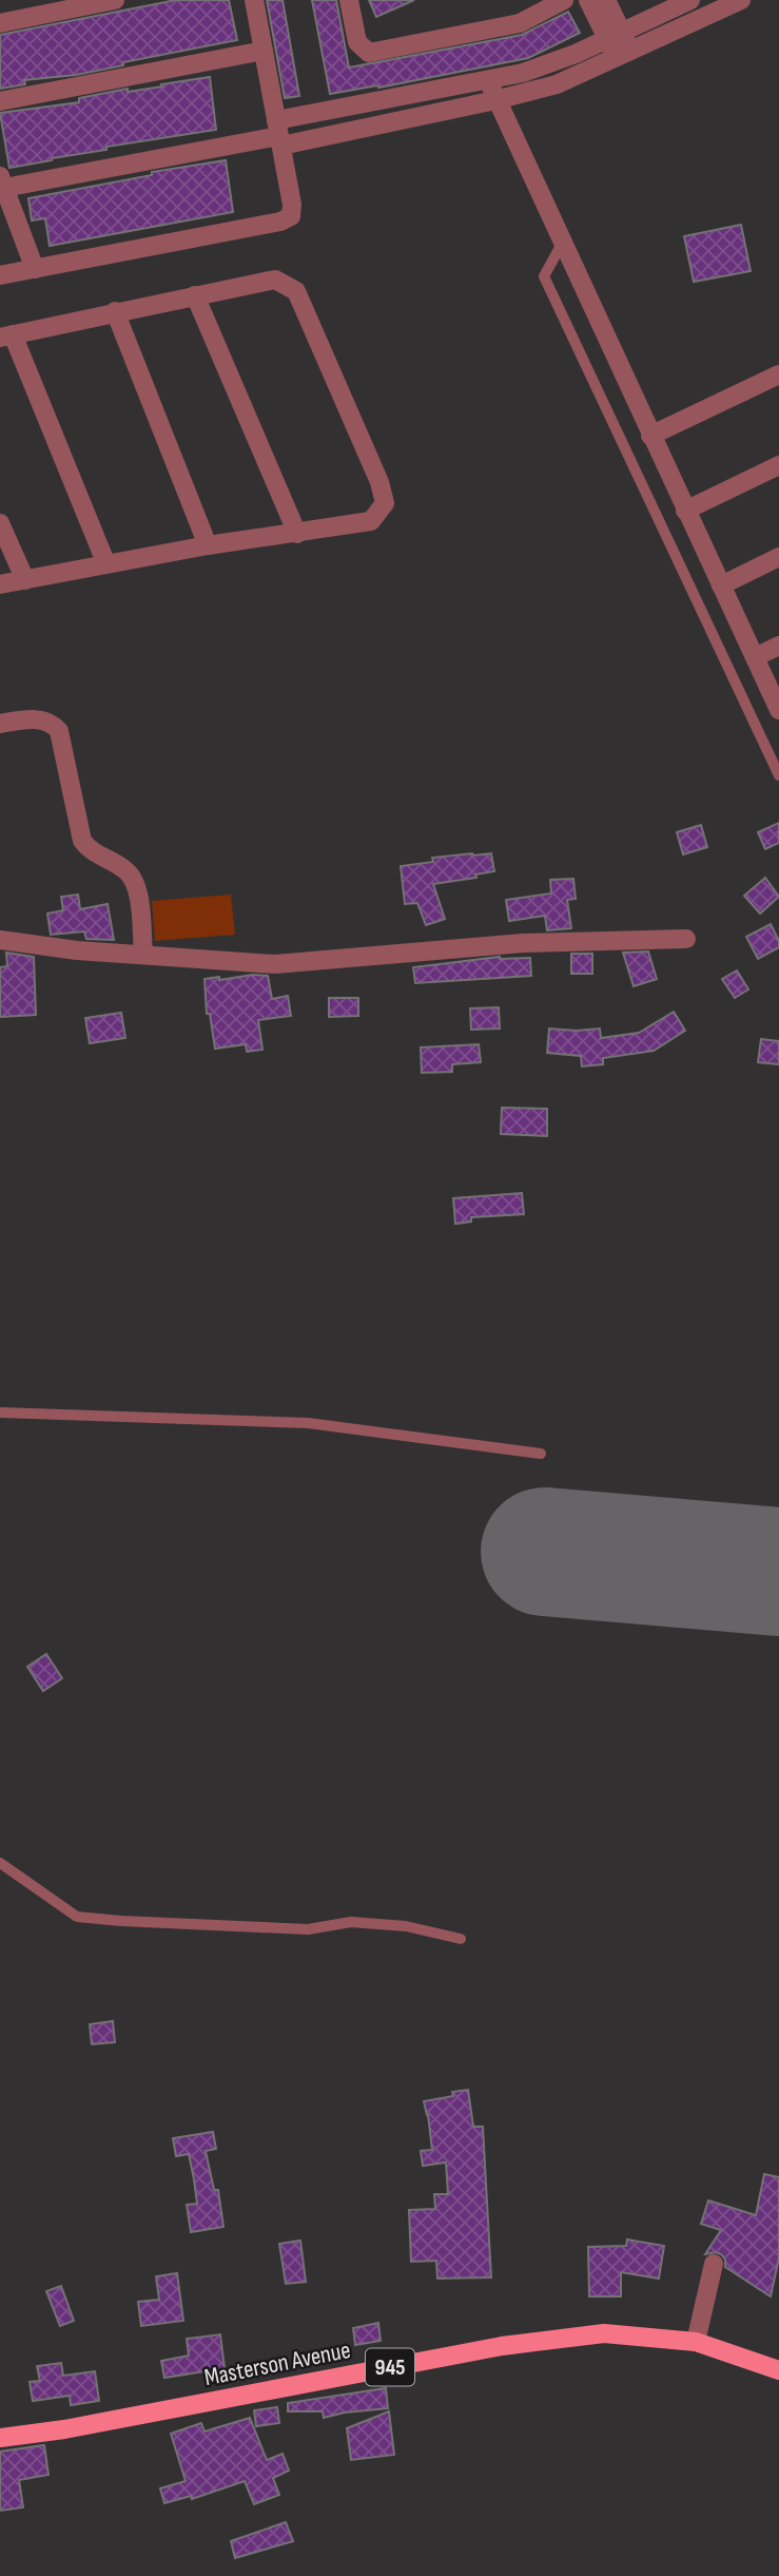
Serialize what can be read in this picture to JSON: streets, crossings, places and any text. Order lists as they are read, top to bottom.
{
  "streets": {
    "main road": ["Masterson Avenue", "945"]
  }
}
